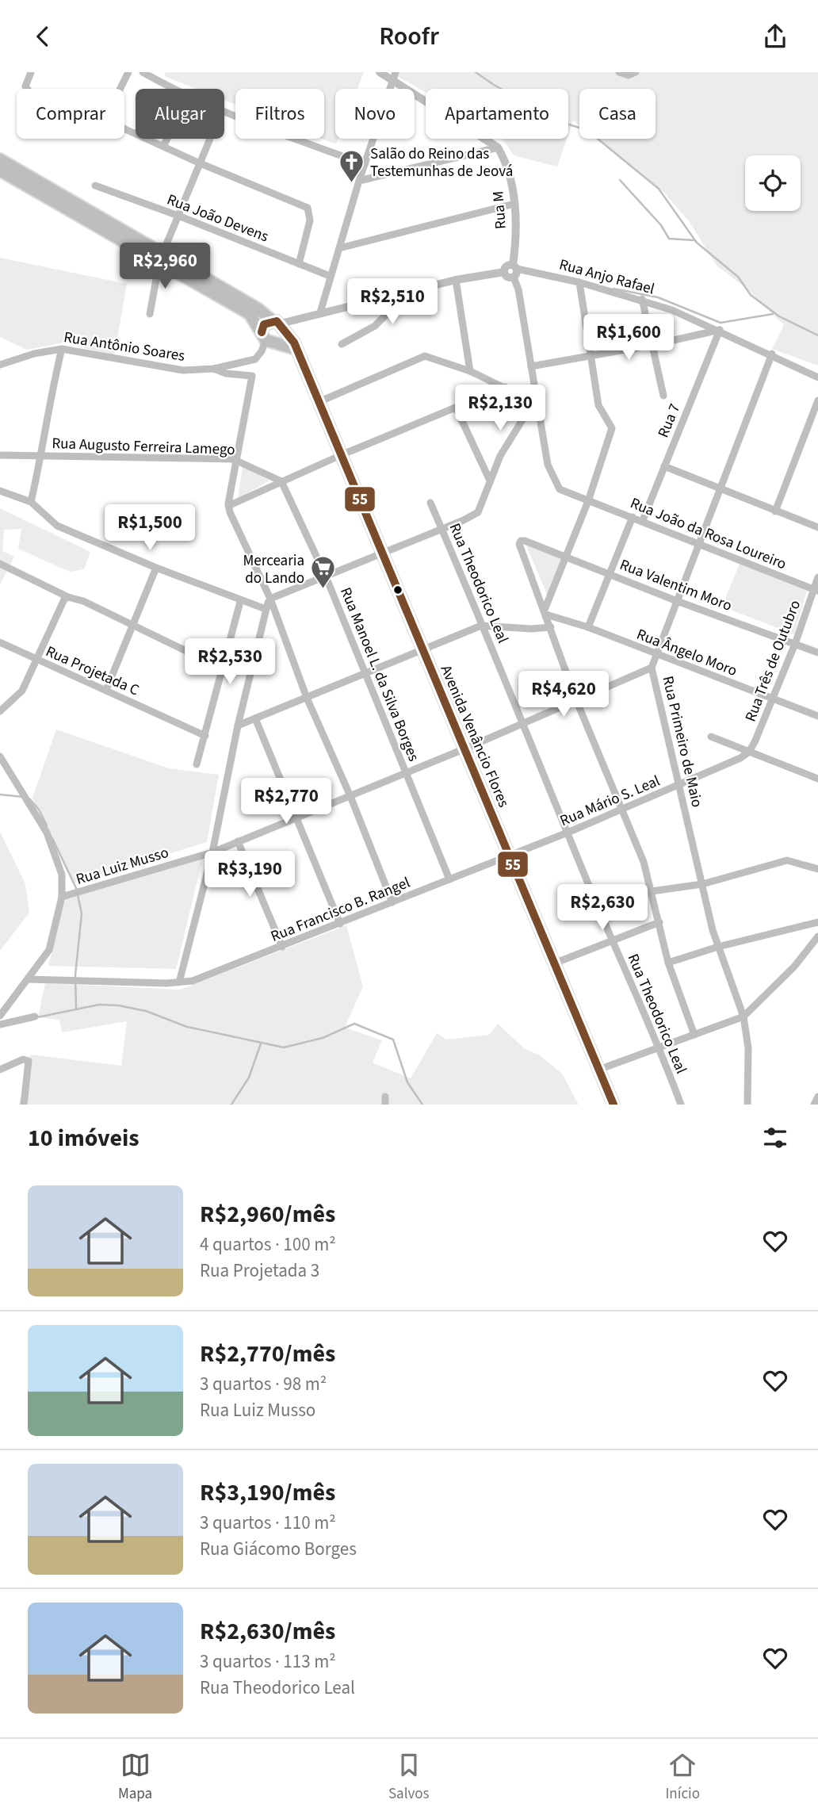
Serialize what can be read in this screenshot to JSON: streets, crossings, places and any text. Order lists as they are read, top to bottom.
{
  "streets": {
    "main road": ["Avenida Venâncio Flores"],
    "street": [
      "Rua M",
      "Rua João Devens",
      "Rua Anjo Rafael",
      "Rua Antônio Soares",
      "Rua 7",
      "Rua Augusto Ferreira Lamego",
      "Rua João da Rosa Loureiro",
      "Rua Theodorico Leal",
      "Rua Valentim Moro",
      "Rua Ângelo Moro",
      "Rua Três de Outubro",
      "Rua Projetada C",
      "Rua Manoel L. da Silva Borges",
      "Rua Primeiro de Maio",
      "Rua Mário S. Leal",
      "Rua Luiz Musso",
      "Rua Francisco B. Rangel"
    ]
  },
  "crossings": [
    ["Rua M", "Rua Anjo Rafael"],
    ["Rua M", "Rua João da Rosa Loureiro"],
    ["Rua Anjo Rafael", "Rua 7"],
    ["Rua Anjo Rafael", "Rua João da Rosa Loureiro"],
    ["Rua Anjo Rafael", "Rua Primeiro de Maio"],
    ["Rua Antônio Soares", "Rua Augusto Ferreira Lamego"],
    ["Rua Antônio Soares", "Avenida Venâncio Flores"],
    ["Rua 7", "Rua João da Rosa Loureiro"],
    ["Rua Augusto Ferreira Lamego", "Rua Manoel L. da Silva Borges"],
    ["Rua João da Rosa Loureiro", "Rua Três de Outubro"],
    ["Rua João da Rosa Loureiro", "Rua Primeiro de Maio"],
    ["Rua Theodorico Leal", "Rua Mário S. Leal"],
    ["Rua Theodorico Leal", "Rua Luiz Musso"],
    ["Rua Valentim Moro", "Rua Ângelo Moro"],
    ["Rua Valentim Moro", "Rua Três de Outubro"],
    ["Rua Valentim Moro", "Rua Primeiro de Maio"],
    ["Rua Ângelo Moro", "Rua Três de Outubro"],
    ["Rua Ângelo Moro", "Rua Primeiro de Maio"],
    ["Rua Três de Outubro", "Rua Mário S. Leal"],
    ["Rua Manoel L. da Silva Borges", "Rua Luiz Musso"],
    ["Rua Manoel L. da Silva Borges", "Rua Francisco B. Rangel"],
    ["Avenida Venâncio Flores", "Rua Mário S. Leal"],
    ["Avenida Venâncio Flores", "Rua Luiz Musso"],
    ["Avenida Venâncio Flores", "Rua Francisco B. Rangel"],
    ["Rua Primeiro de Maio", "Rua Mário S. Leal"],
    ["Rua Primeiro de Maio", "Rua Luiz Musso"],
    ["Rua Mário S. Leal", "Rua Francisco B. Rangel"]
  ],
  "places": {
    "church": ["Salão do Reino das Testemunhas de Jeová"],
    "supermarket": ["Mercearia do Lando"]
  },
  "lines": ["transit line 55"],
  "page": {
    "header": "Roofr",
    "chip": [
      "Comprar",
      "Alugar",
      "Filtros",
      "Novo",
      "Apartamento",
      "Casa"
    ],
    "price": [
      "R$2,960",
      "R$2,510",
      "R$1,600",
      "R$2,130",
      "R$1,500",
      "R$2,530",
      "R$4,620",
      "R$2,770",
      "R$3,190",
      "R$2,630"
    ],
    "heading": "10 imóveis",
    "list": [
      {
        "name": "R$2,960/mês",
        "note": "4 quartos · 100 m² · Rua Projetada 3"
      },
      {
        "name": "R$2,770/mês",
        "note": "3 quartos · 98 m² · Rua Luiz Musso"
      },
      {
        "name": "R$3,190/mês",
        "note": "3 quartos · 110 m² · Rua Giácomo Borges"
      },
      {
        "name": "R$2,630/mês",
        "note": "3 quartos · 113 m² · Rua Theodorico Leal"
      }
    ],
    "tabs": ["Mapa", "Salvos", "Início"]
  }
}
